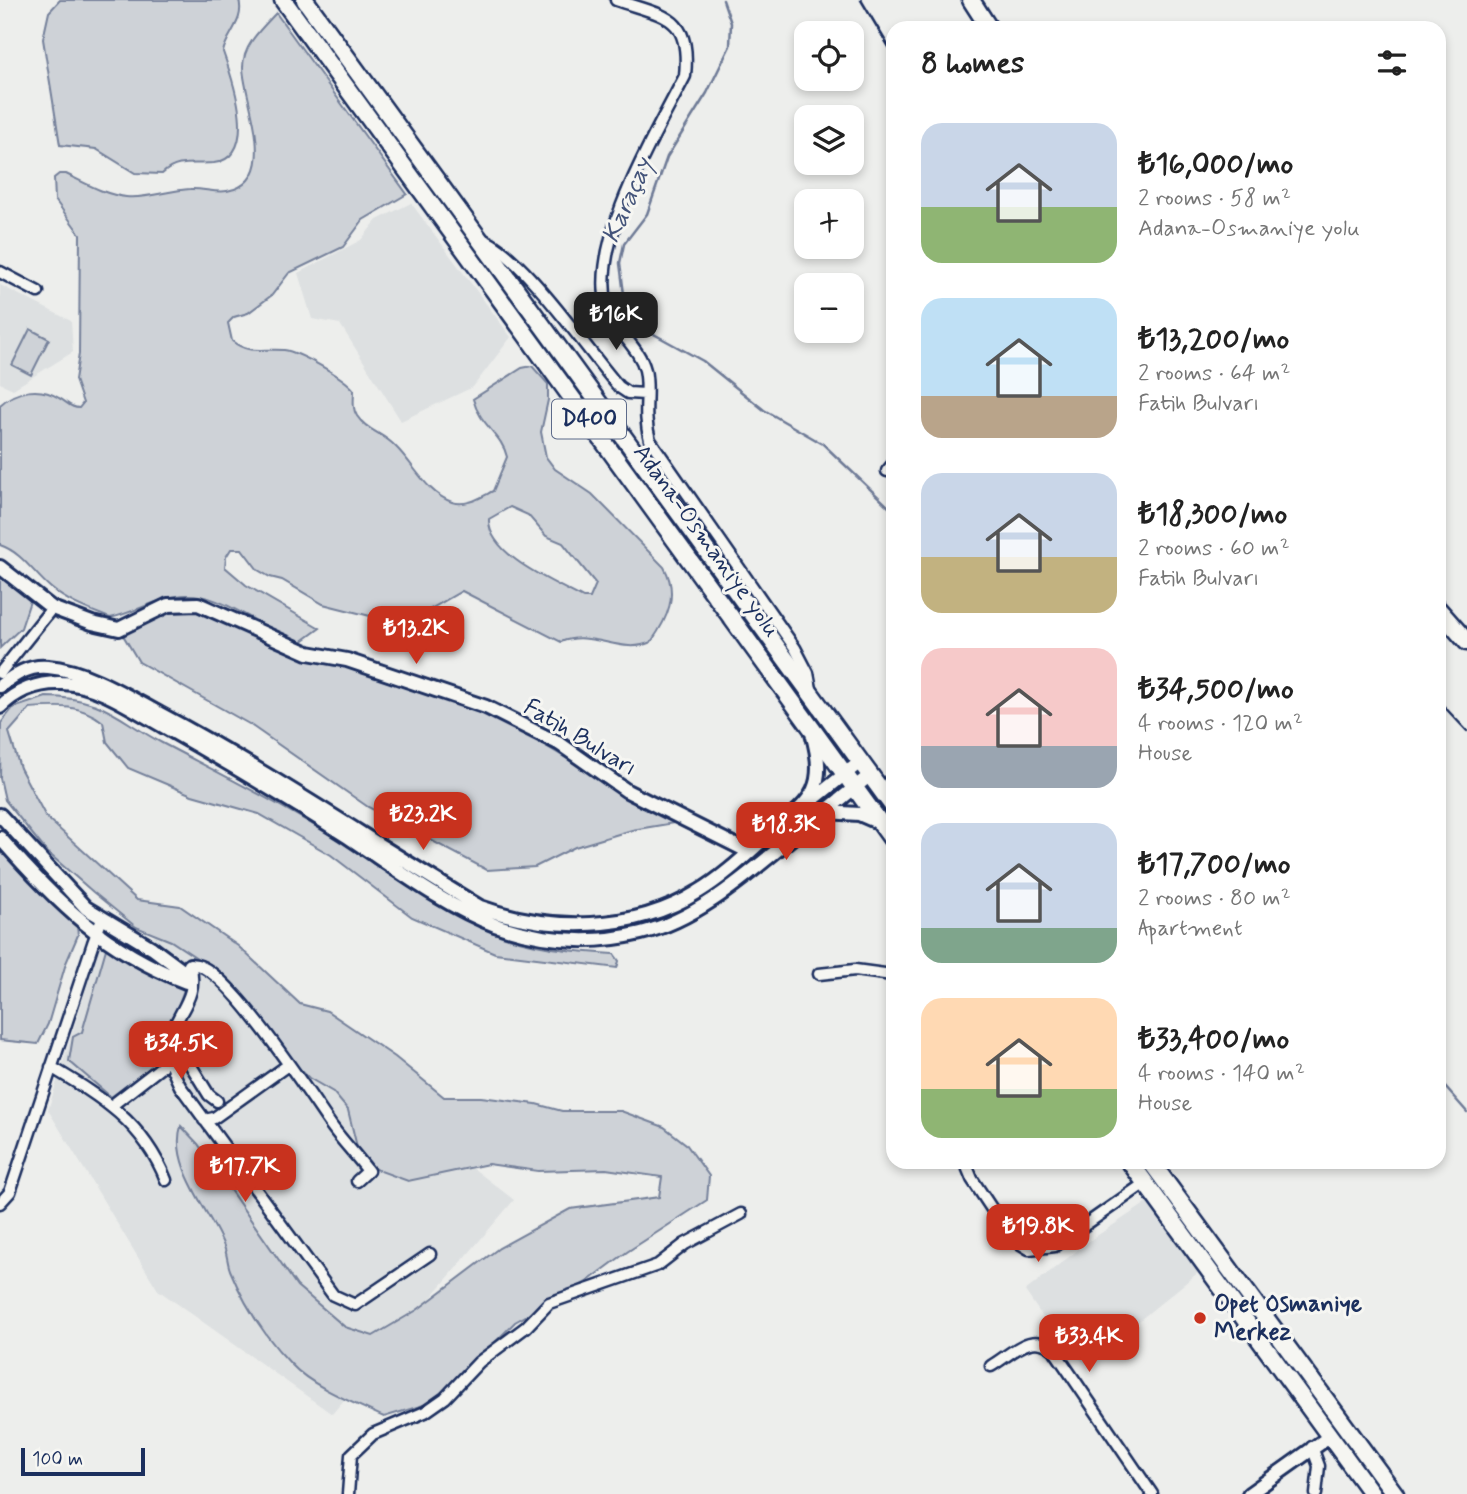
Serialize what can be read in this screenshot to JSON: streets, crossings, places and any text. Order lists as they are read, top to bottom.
{
  "streets": {
    "highway": ["D400", "Adana-Osmaniye yolu"],
    "street": ["Fatih Bulvarı"]
  },
  "water": ["Karaçay"],
  "places": ["Opet Osmaniye Merkez"],
  "scale_bar": "100 m",
  "page": {
    "map_buttons": ["+", "−"],
    "heading": "8 homes",
    "list": [
      {
        "name": "₺16,000/mo",
        "note": "2 rooms · 58 m² · Adana-Osmaniye yolu"
      },
      {
        "name": "₺13,200/mo",
        "note": "2 rooms · 64 m² · Fatih Bulvarı"
      },
      {
        "name": "₺18,300/mo",
        "note": "2 rooms · 60 m² · Fatih Bulvarı"
      },
      {
        "name": "₺34,500/mo",
        "note": "4 rooms · 120 m² · House"
      },
      {
        "name": "₺17,700/mo",
        "note": "2 rooms · 80 m² · Apartment"
      },
      {
        "name": "₺33,400/mo",
        "note": "4 rooms · 140 m² · House"
      }
    ],
    "price": [
      "₺16K",
      "₺13.2K",
      "₺23.2K",
      "₺18.3K",
      "₺34.5K",
      "₺17.7K",
      "₺19.8K",
      "₺33.4K"
    ],
    "scale": "100 m"
  }
}
